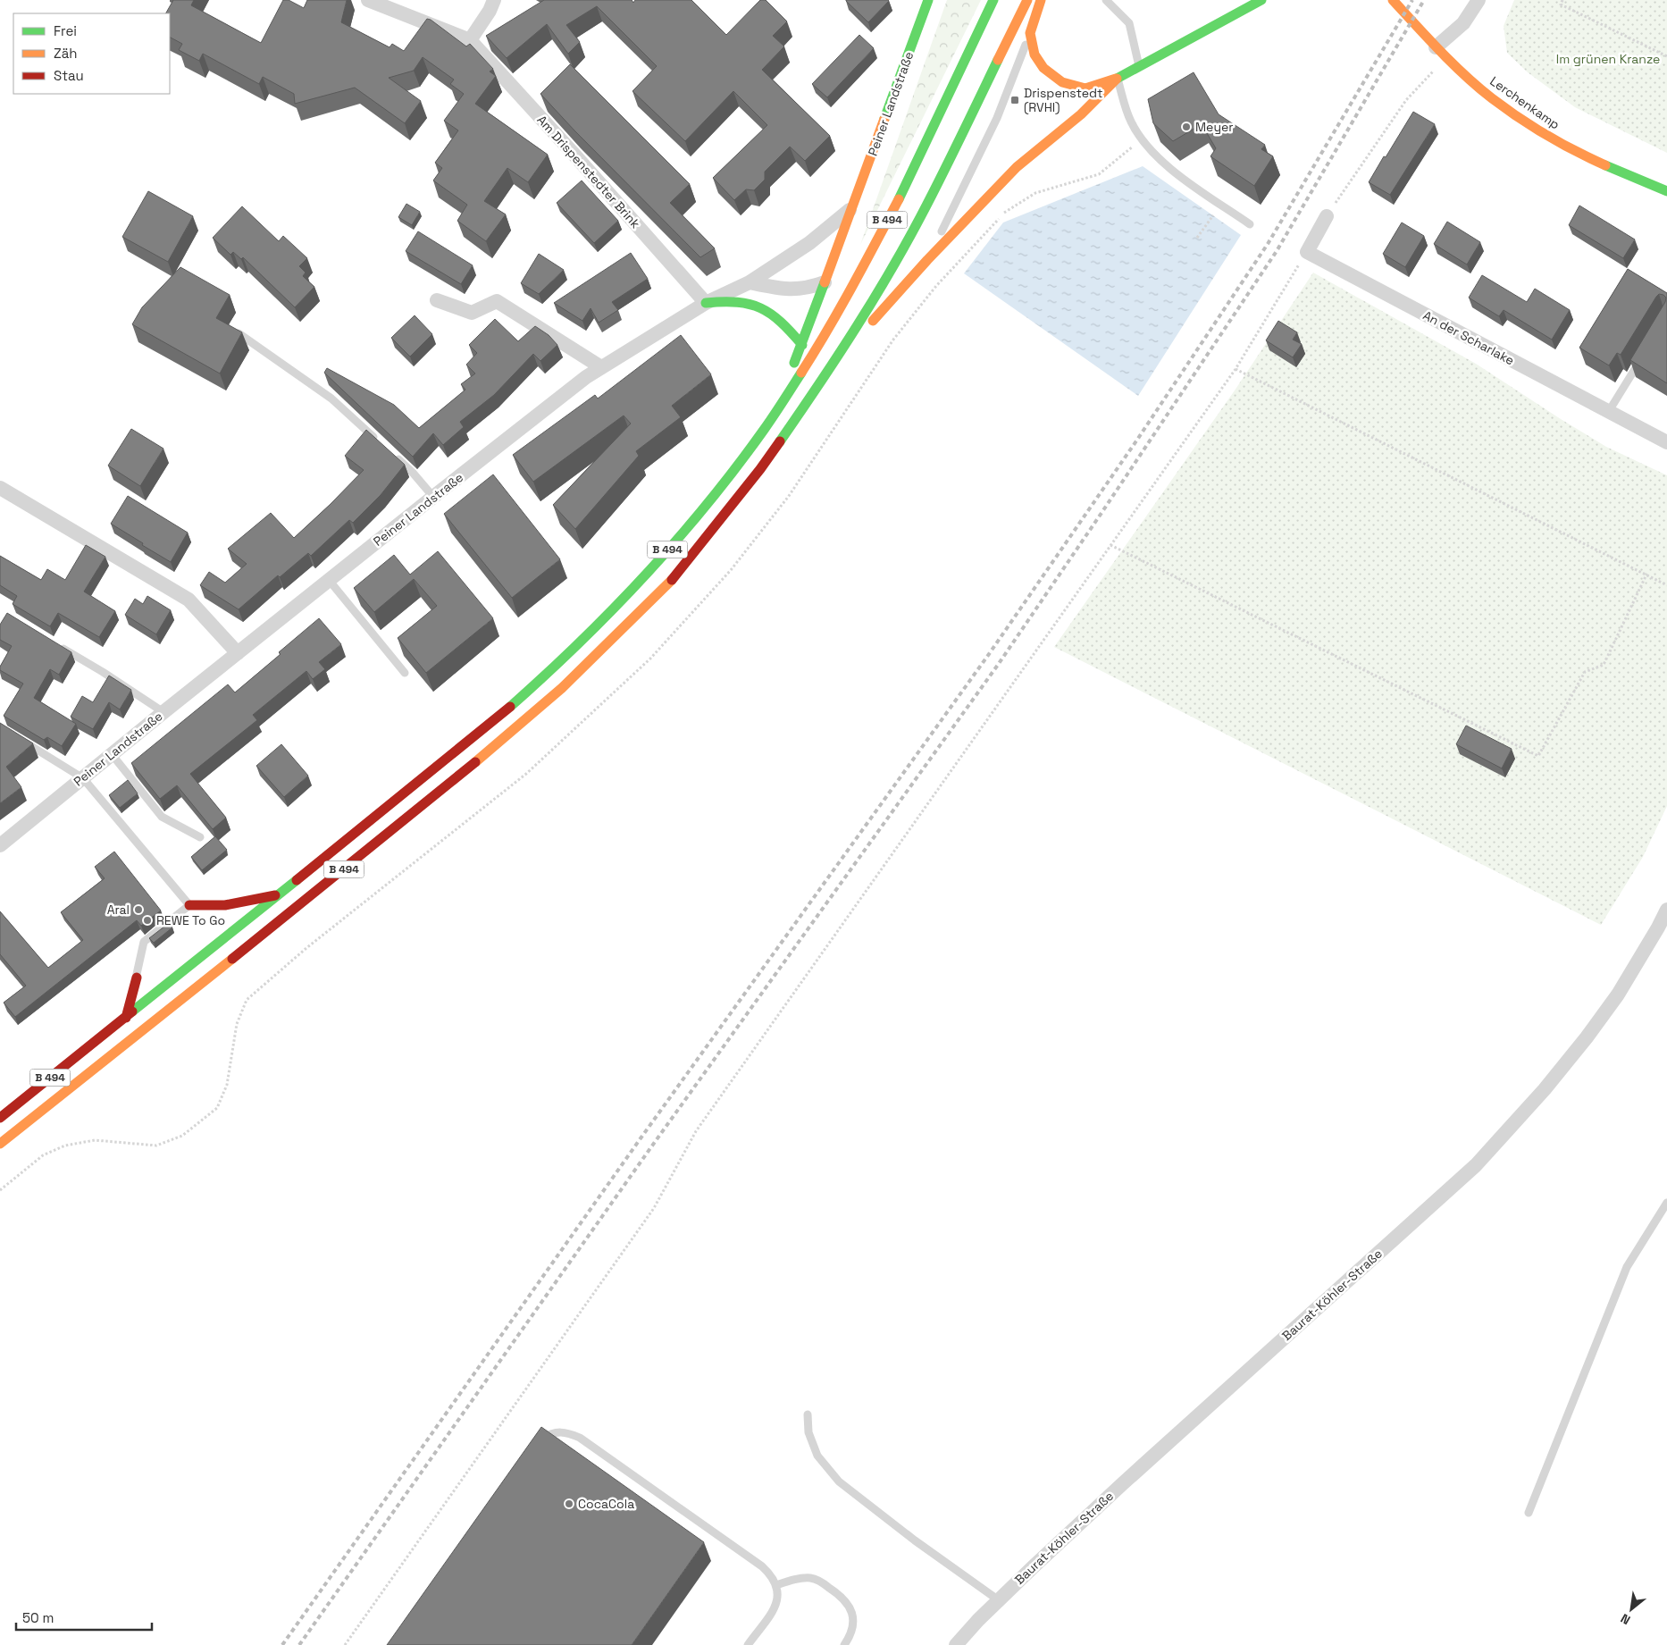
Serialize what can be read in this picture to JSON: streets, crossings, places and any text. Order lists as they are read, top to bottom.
{
  "streets": {
    "main road": ["Lerchenkamp", "Peiner Landstraße", "B 494"],
    "street": ["Am Drispenstedter Brink", "An der Scharlake", "Baurat-Köhler-Straße"]
  },
  "crossings": [
    ["Peiner Landstraße", "Am Drispenstedter Brink"],
    ["Peiner Landstraße", "B 494"]
  ],
  "parks": ["Im grünen Kranze"],
  "places": {
    "transit": ["Drispenstedt (RVHI)"],
    "other": [
      "Meyer",
      "Aral",
      "REWE To Go",
      "CocaCola"
    ]
  },
  "legend": ["Frei", "Zäh", "Stau"],
  "scale_bar": "50 m",
  "north": "bottom left"
}
